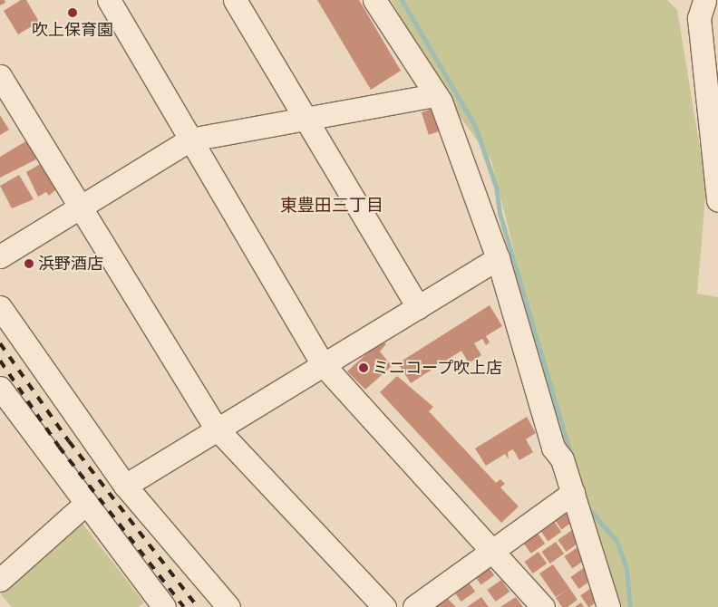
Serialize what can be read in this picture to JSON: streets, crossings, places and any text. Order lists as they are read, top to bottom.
{
  "districts": ["東豊田三丁目"],
  "places": ["吹上保育園", "浜野酒店", "ミニコープ吹上店"]
}
